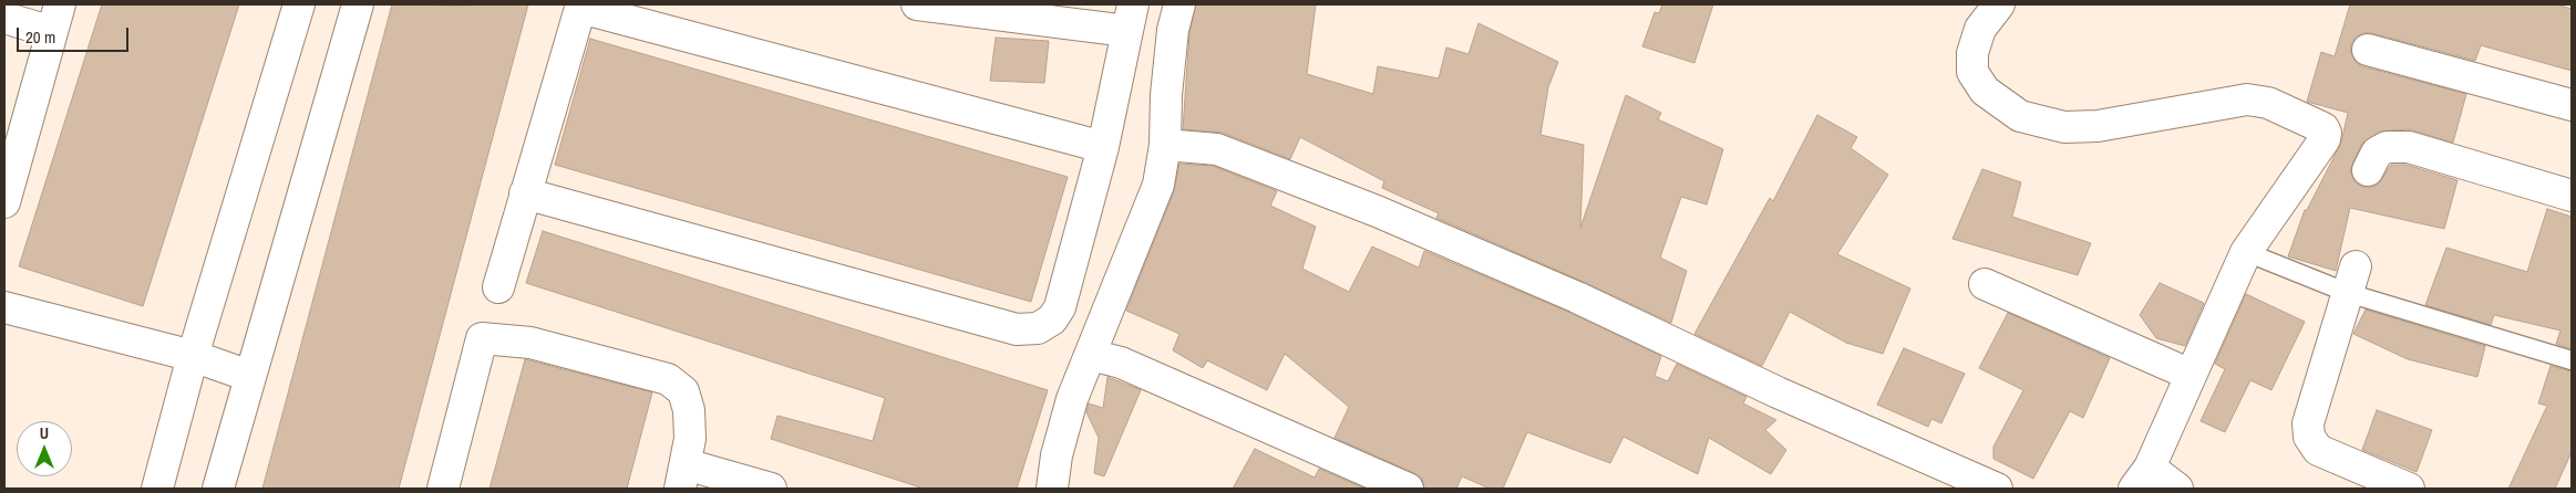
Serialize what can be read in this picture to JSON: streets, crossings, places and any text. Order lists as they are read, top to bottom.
{
  "scale_bar": "20 m",
  "north": "top"
}
